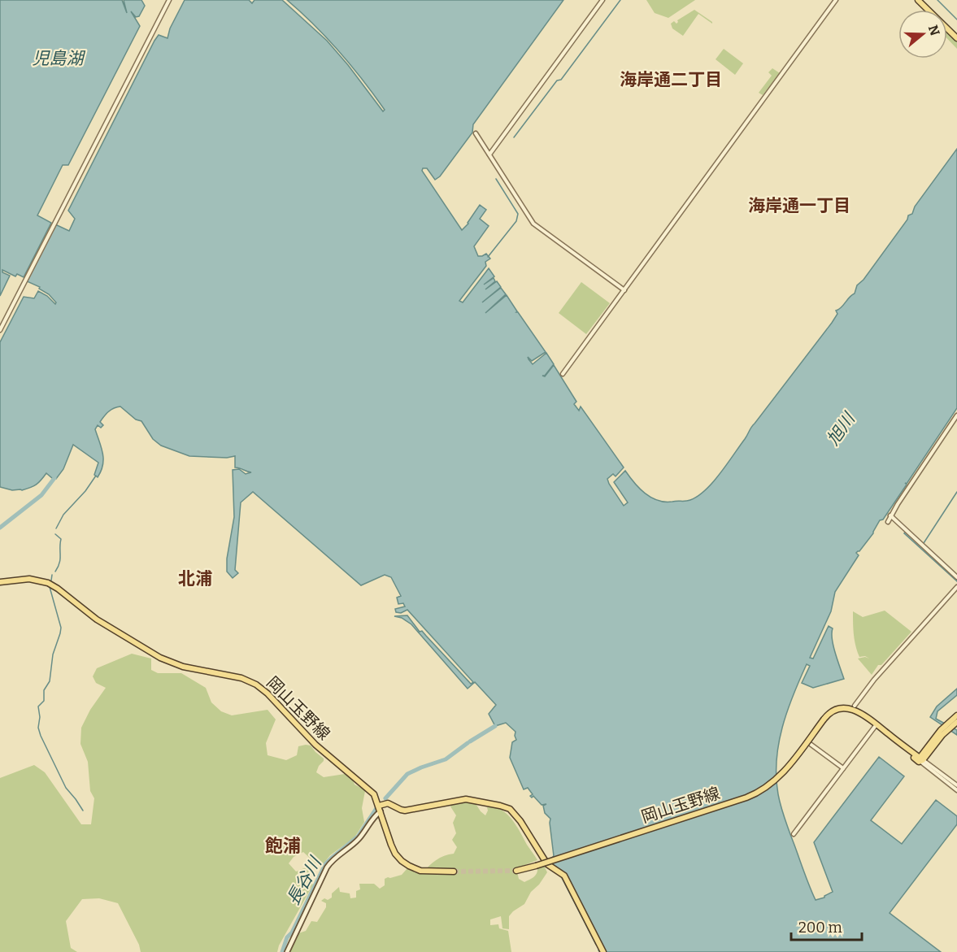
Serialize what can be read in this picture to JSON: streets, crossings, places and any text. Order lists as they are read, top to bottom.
{
  "streets": {
    "main road": ["岡山玉野線"]
  },
  "districts": [
    "海岸通二丁目",
    "海岸通一丁目",
    "北浦",
    "飽浦"
  ],
  "water": ["児島湖", "旭川", "長谷川"],
  "scale_bar": "200 m",
  "north": "right"
}
